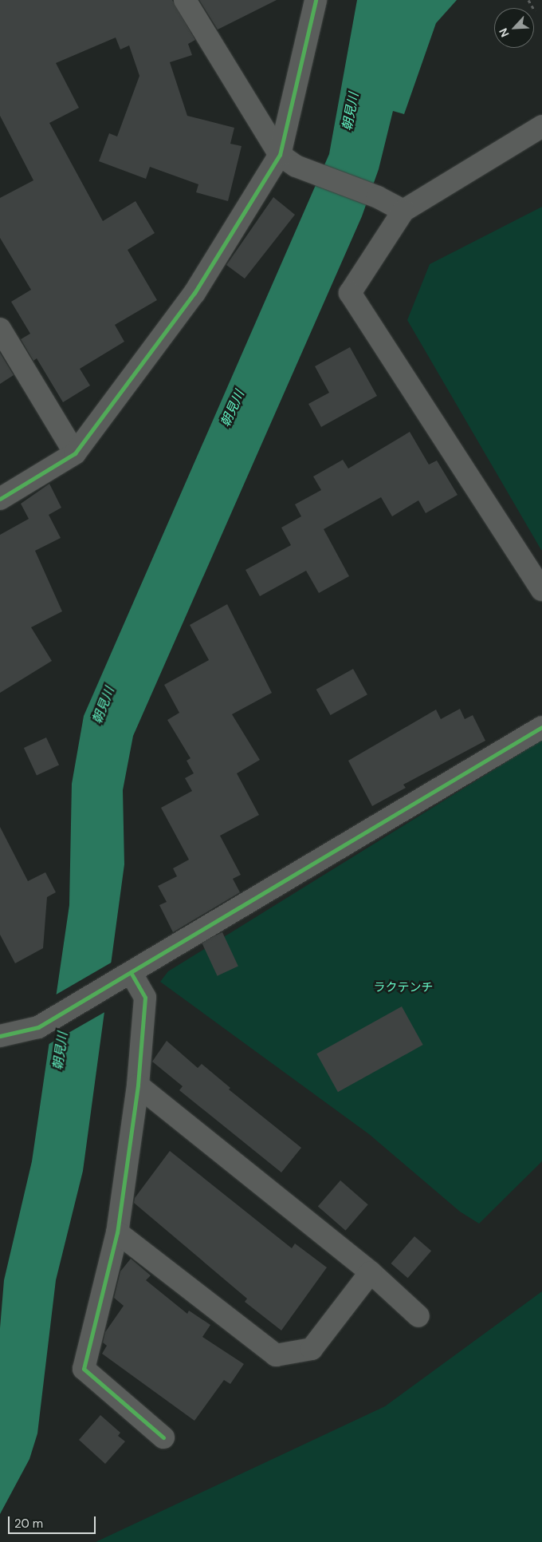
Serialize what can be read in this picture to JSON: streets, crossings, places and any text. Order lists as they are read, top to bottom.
{
  "water": ["朝見川"],
  "parks": ["ラクテンチ"],
  "scale_bar": "20 m",
  "north": "bottom left"
}
